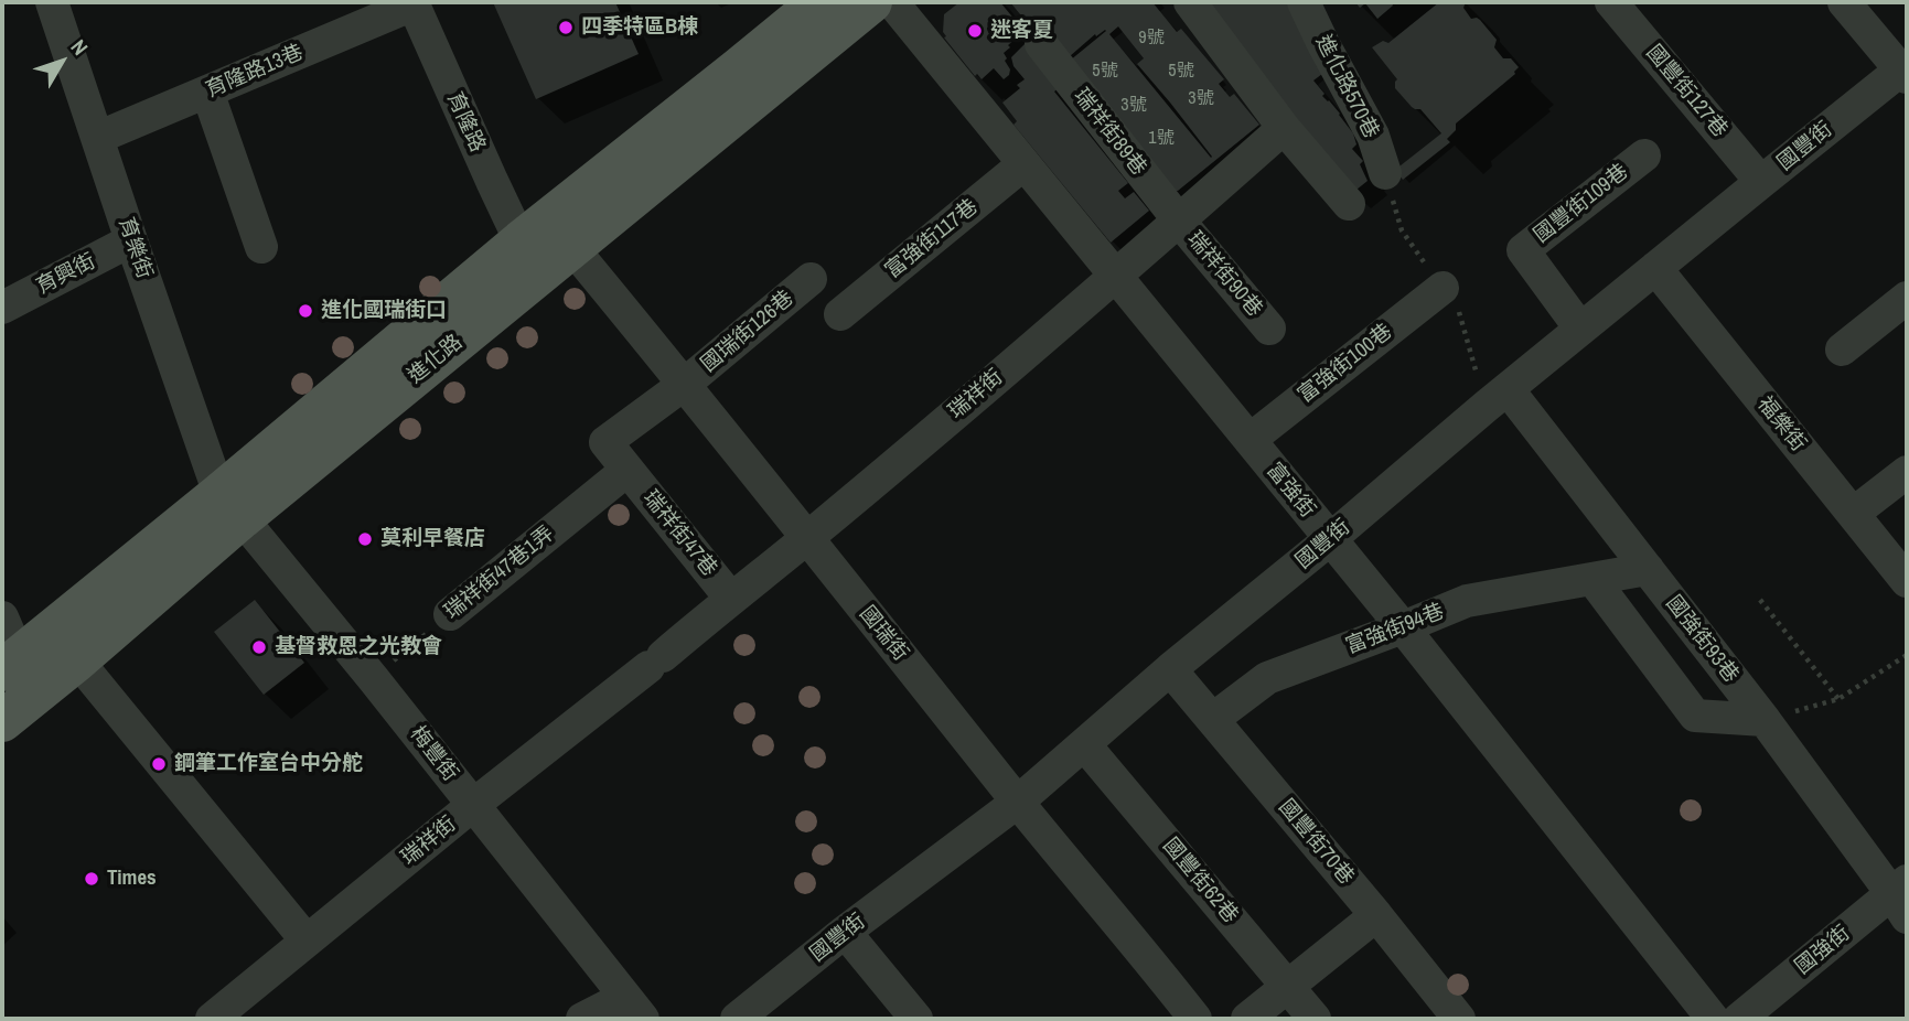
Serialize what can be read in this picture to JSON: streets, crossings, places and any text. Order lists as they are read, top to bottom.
{
  "streets": {
    "main road": ["進化路"],
    "street": [
      "育隆路13巷",
      "進化路570巷",
      "國豐街127巷",
      "育隆路",
      "瑞祥街89巷",
      "國豐街",
      "國豐街109巷",
      "富強街117巷",
      "育樂街",
      "育興街",
      "瑞祥街90巷",
      "國瑞街126巷",
      "富強街100巷",
      "瑞祥街",
      "福樂街",
      "富強街",
      "瑞祥街47巷",
      "瑞祥街47巷1弄",
      "富強街94巷",
      "國瑞街",
      "國強街93巷",
      "梅豐街",
      "國豐街70巷",
      "國豐街62巷",
      "國強街"
    ]
  },
  "crossings": [
    ["育隆路13巷", "育隆路"],
    ["育隆路13巷", "育樂街"],
    ["國豐街127巷", "國豐街"],
    ["育隆路", "進化路"],
    ["瑞祥街89巷", "瑞祥街90巷"],
    ["瑞祥街89巷", "瑞祥街"],
    ["國豐街", "國豐街109巷"],
    ["國豐街", "福樂街"],
    ["國豐街", "富強街"],
    ["國豐街", "國瑞街"],
    ["國豐街", "國強街93巷"],
    ["國豐街", "國豐街70巷"],
    ["國豐街", "國豐街62巷"],
    ["富強街117巷", "富強街"],
    ["育樂街", "育興街"],
    ["育樂街", "進化路"],
    ["育樂街", "梅豐街"],
    ["瑞祥街90巷", "瑞祥街"],
    ["國瑞街126巷", "瑞祥街47巷"],
    ["國瑞街126巷", "瑞祥街47巷1弄"],
    ["國瑞街126巷", "國瑞街"],
    ["進化路", "國瑞街"],
    ["進化路", "梅豐街"],
    ["富強街100巷", "富強街"],
    ["瑞祥街", "富強街"],
    ["瑞祥街", "瑞祥街47巷"],
    ["瑞祥街", "國瑞街"],
    ["瑞祥街", "梅豐街"],
    ["富強街", "富強街94巷"],
    ["瑞祥街47巷", "瑞祥街47巷1弄"],
    ["瑞祥街47巷1弄", "梅豐街"],
    ["富強街94巷", "國強街93巷"],
    ["富強街94巷", "國豐街70巷"],
    ["國強街93巷", "國強街"]
  ],
  "places": [
    "四季特區B棟",
    "迷客夏",
    "進化國瑞街口",
    "莫利早餐店",
    "基督救恩之光教會",
    "鋼筆工作室台中分舵",
    "Times"
  ],
  "house_numbers": [
    "9號",
    "5號",
    "5號",
    "3號",
    "3號",
    "1號"
  ],
  "north": "top right"
}
